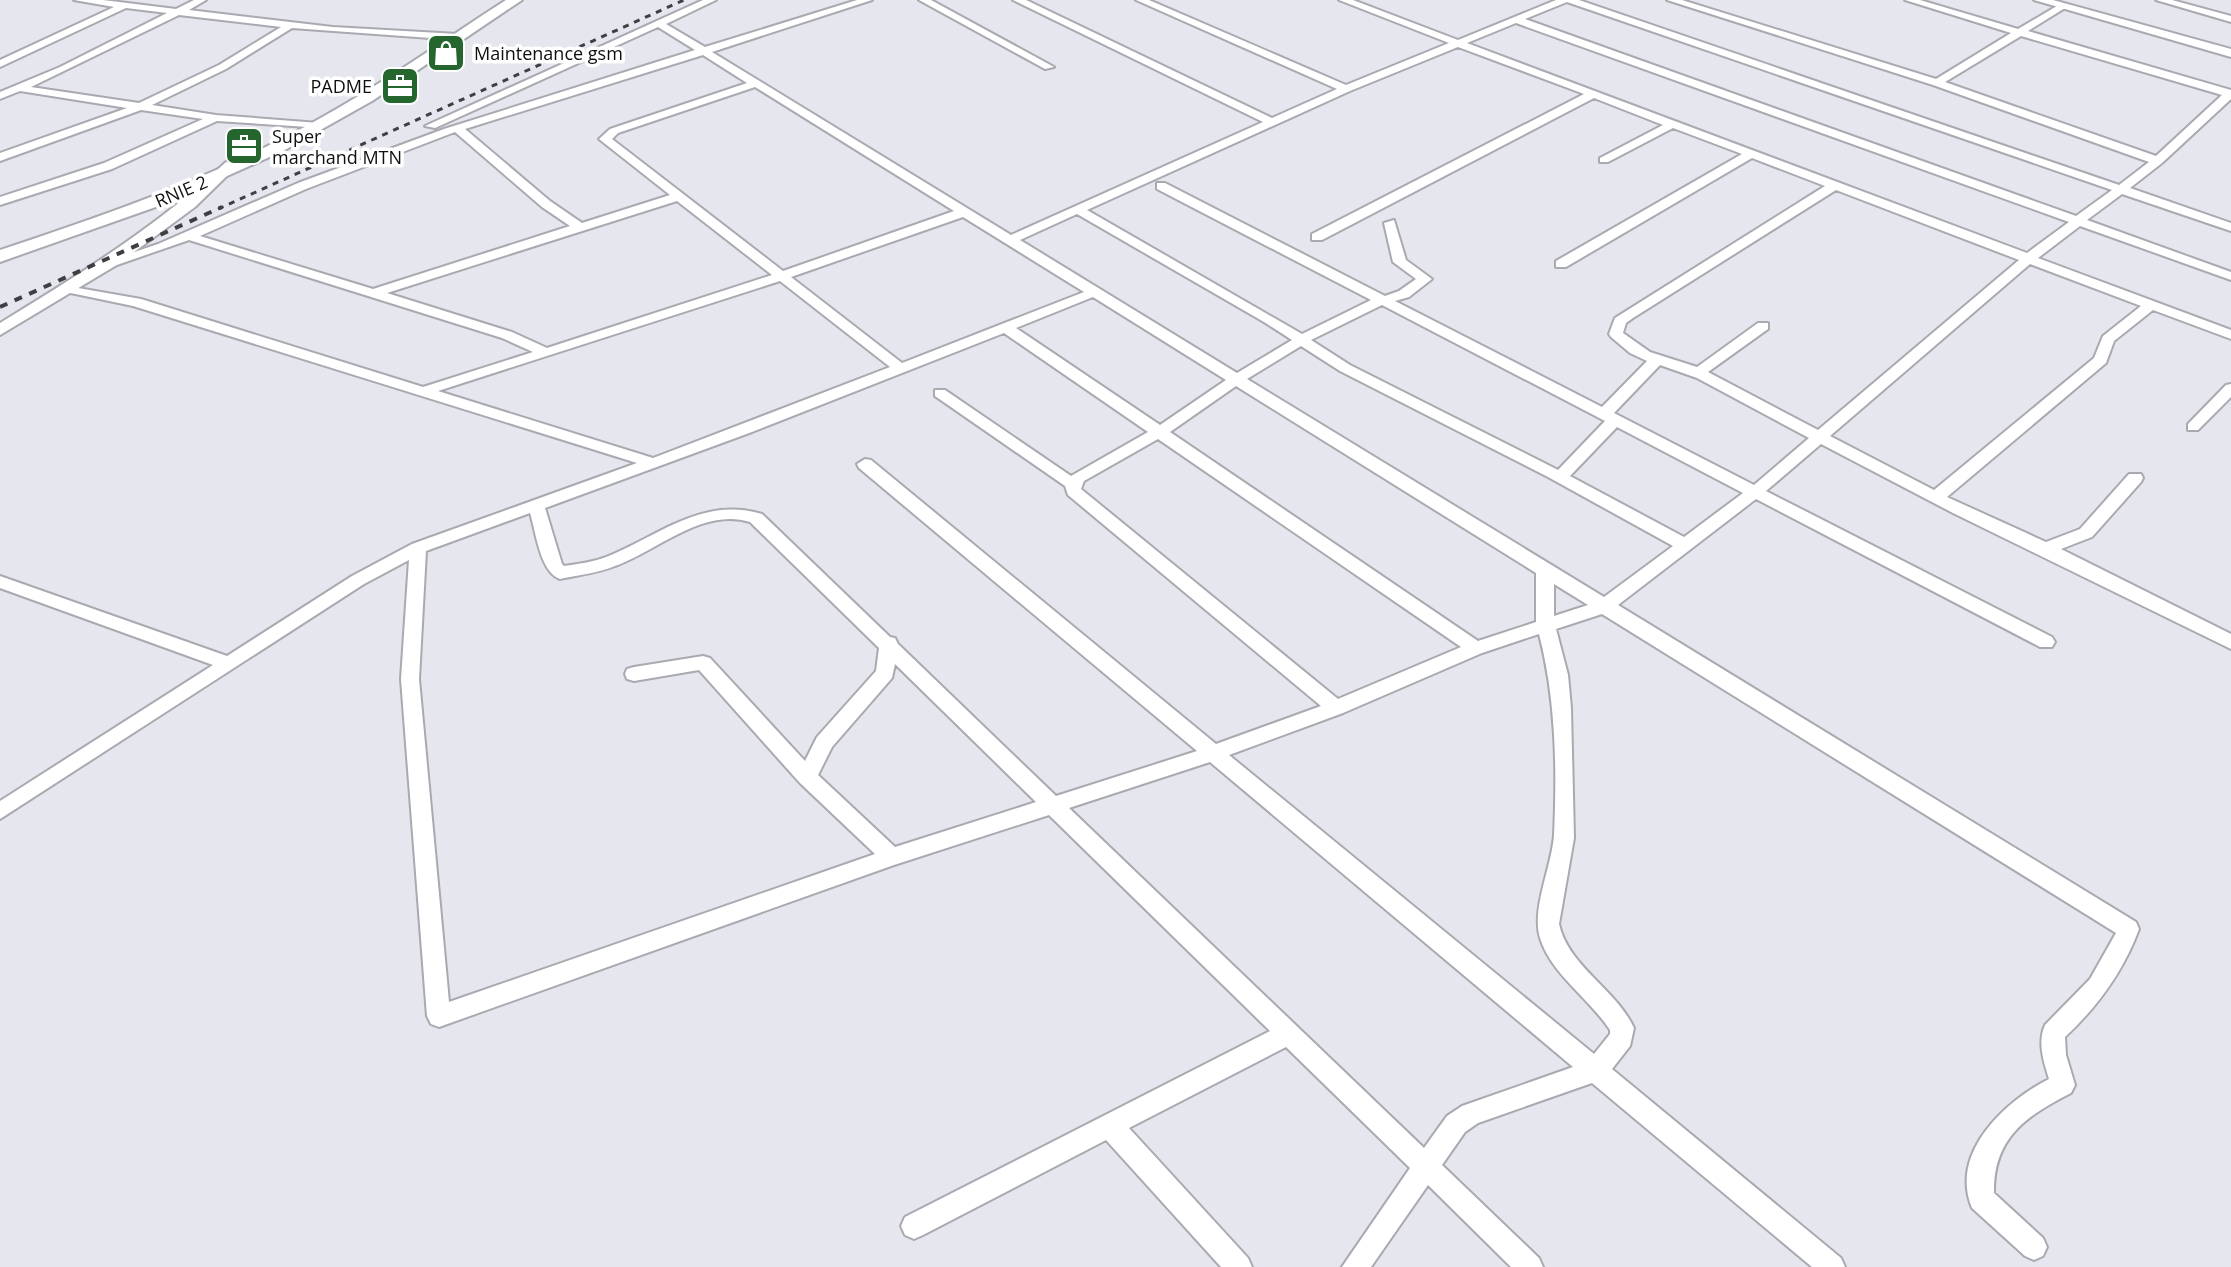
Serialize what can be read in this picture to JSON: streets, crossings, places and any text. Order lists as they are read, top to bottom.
{
  "streets": {
    "highway": ["RNIE 2"]
  },
  "places": {
    "shop": ["Maintenance gsm"],
    "office": ["PADME", "Super marchand MTN"]
  }
}
